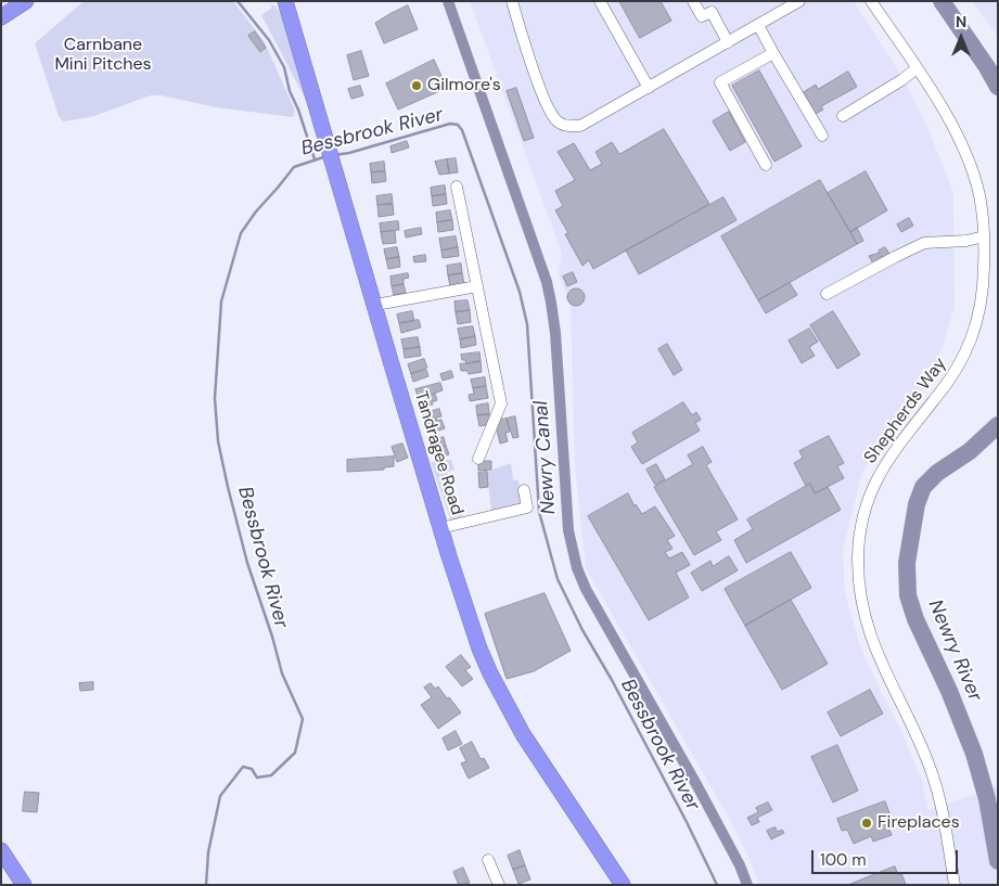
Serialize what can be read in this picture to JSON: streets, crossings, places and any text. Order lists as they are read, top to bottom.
{
  "streets": {
    "highway": ["Tandragee Road"],
    "street": ["Shepherds Way"]
  },
  "water": ["Bessbrook River", "Newry Canal", "Newry River"],
  "parks": ["Carnbane Mini Pitches"],
  "places": ["Gilmore's", "Fireplaces"],
  "scale_bar": "100 m",
  "north": "top"
}
